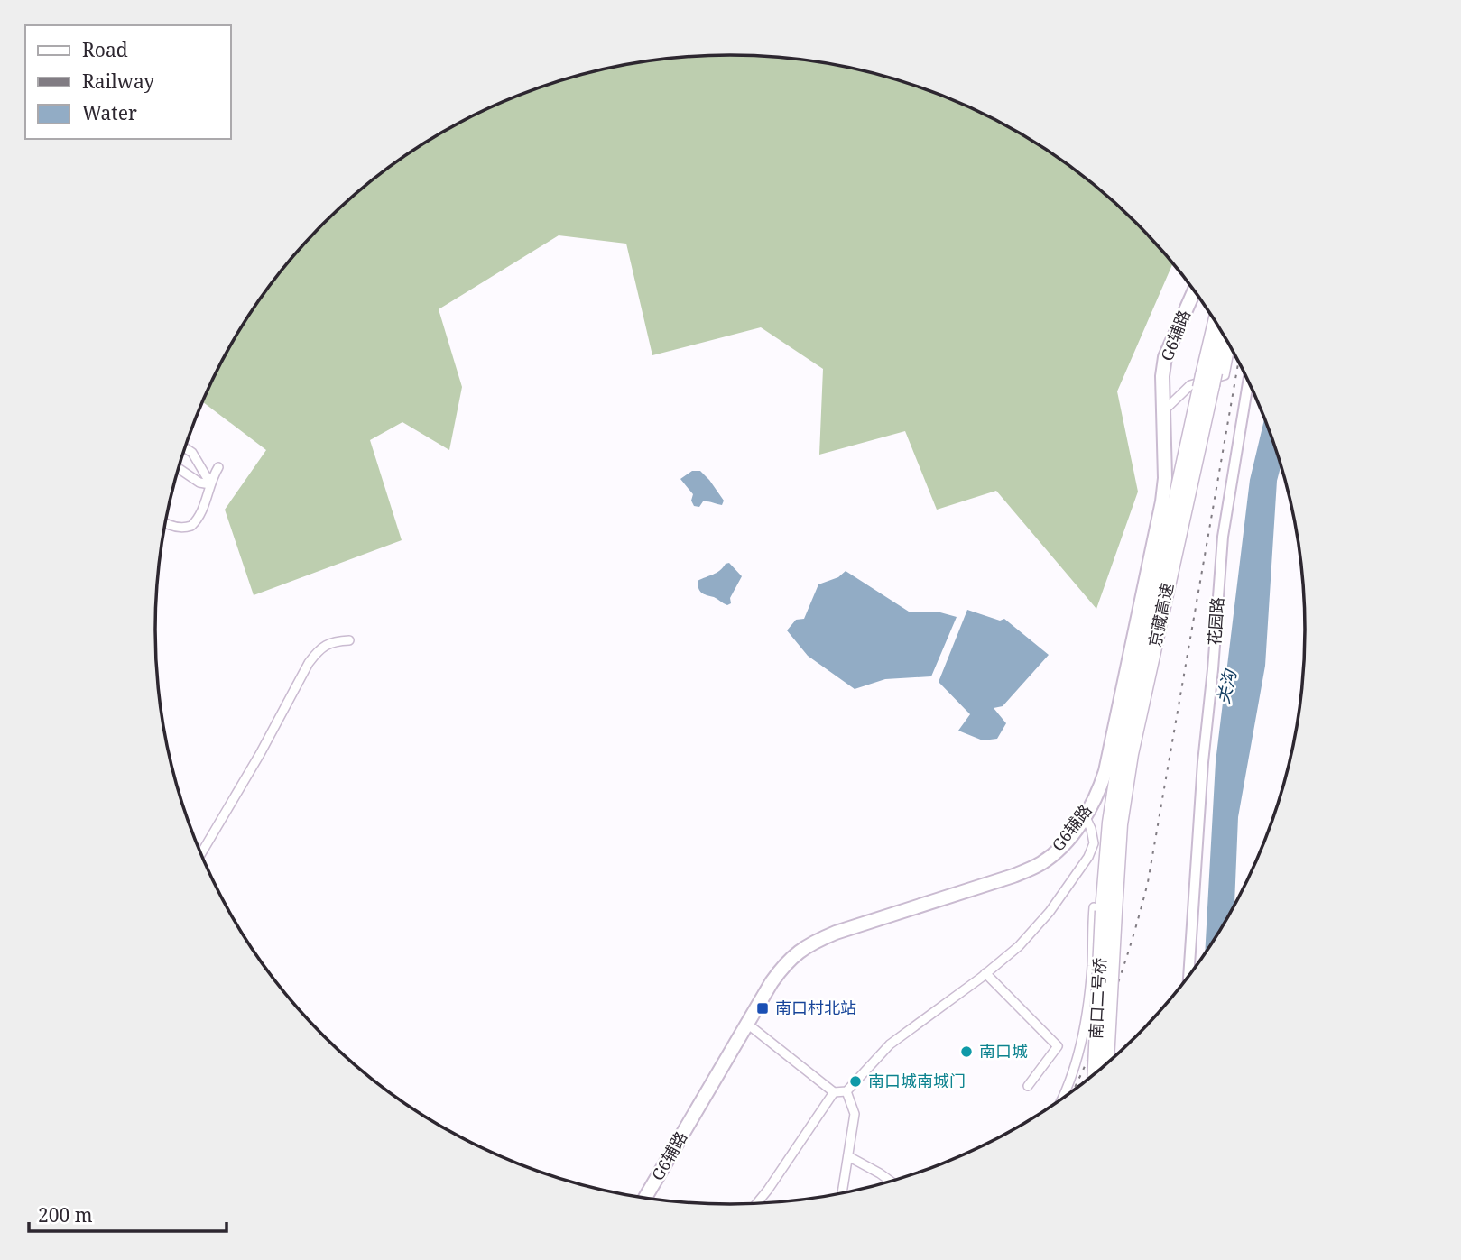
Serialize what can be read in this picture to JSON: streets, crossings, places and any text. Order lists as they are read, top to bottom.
{
  "streets": {
    "highway": ["南口二号桥"],
    "main road": ["G6辅路"],
    "street": ["花园路"]
  },
  "water": ["关沟"],
  "places": {
    "transit": ["南口村北站"],
    "other": ["南口城", "南口城南城门"]
  },
  "legend": ["Road", "Railway", "Water"],
  "scale_bar": "200 m"
}
